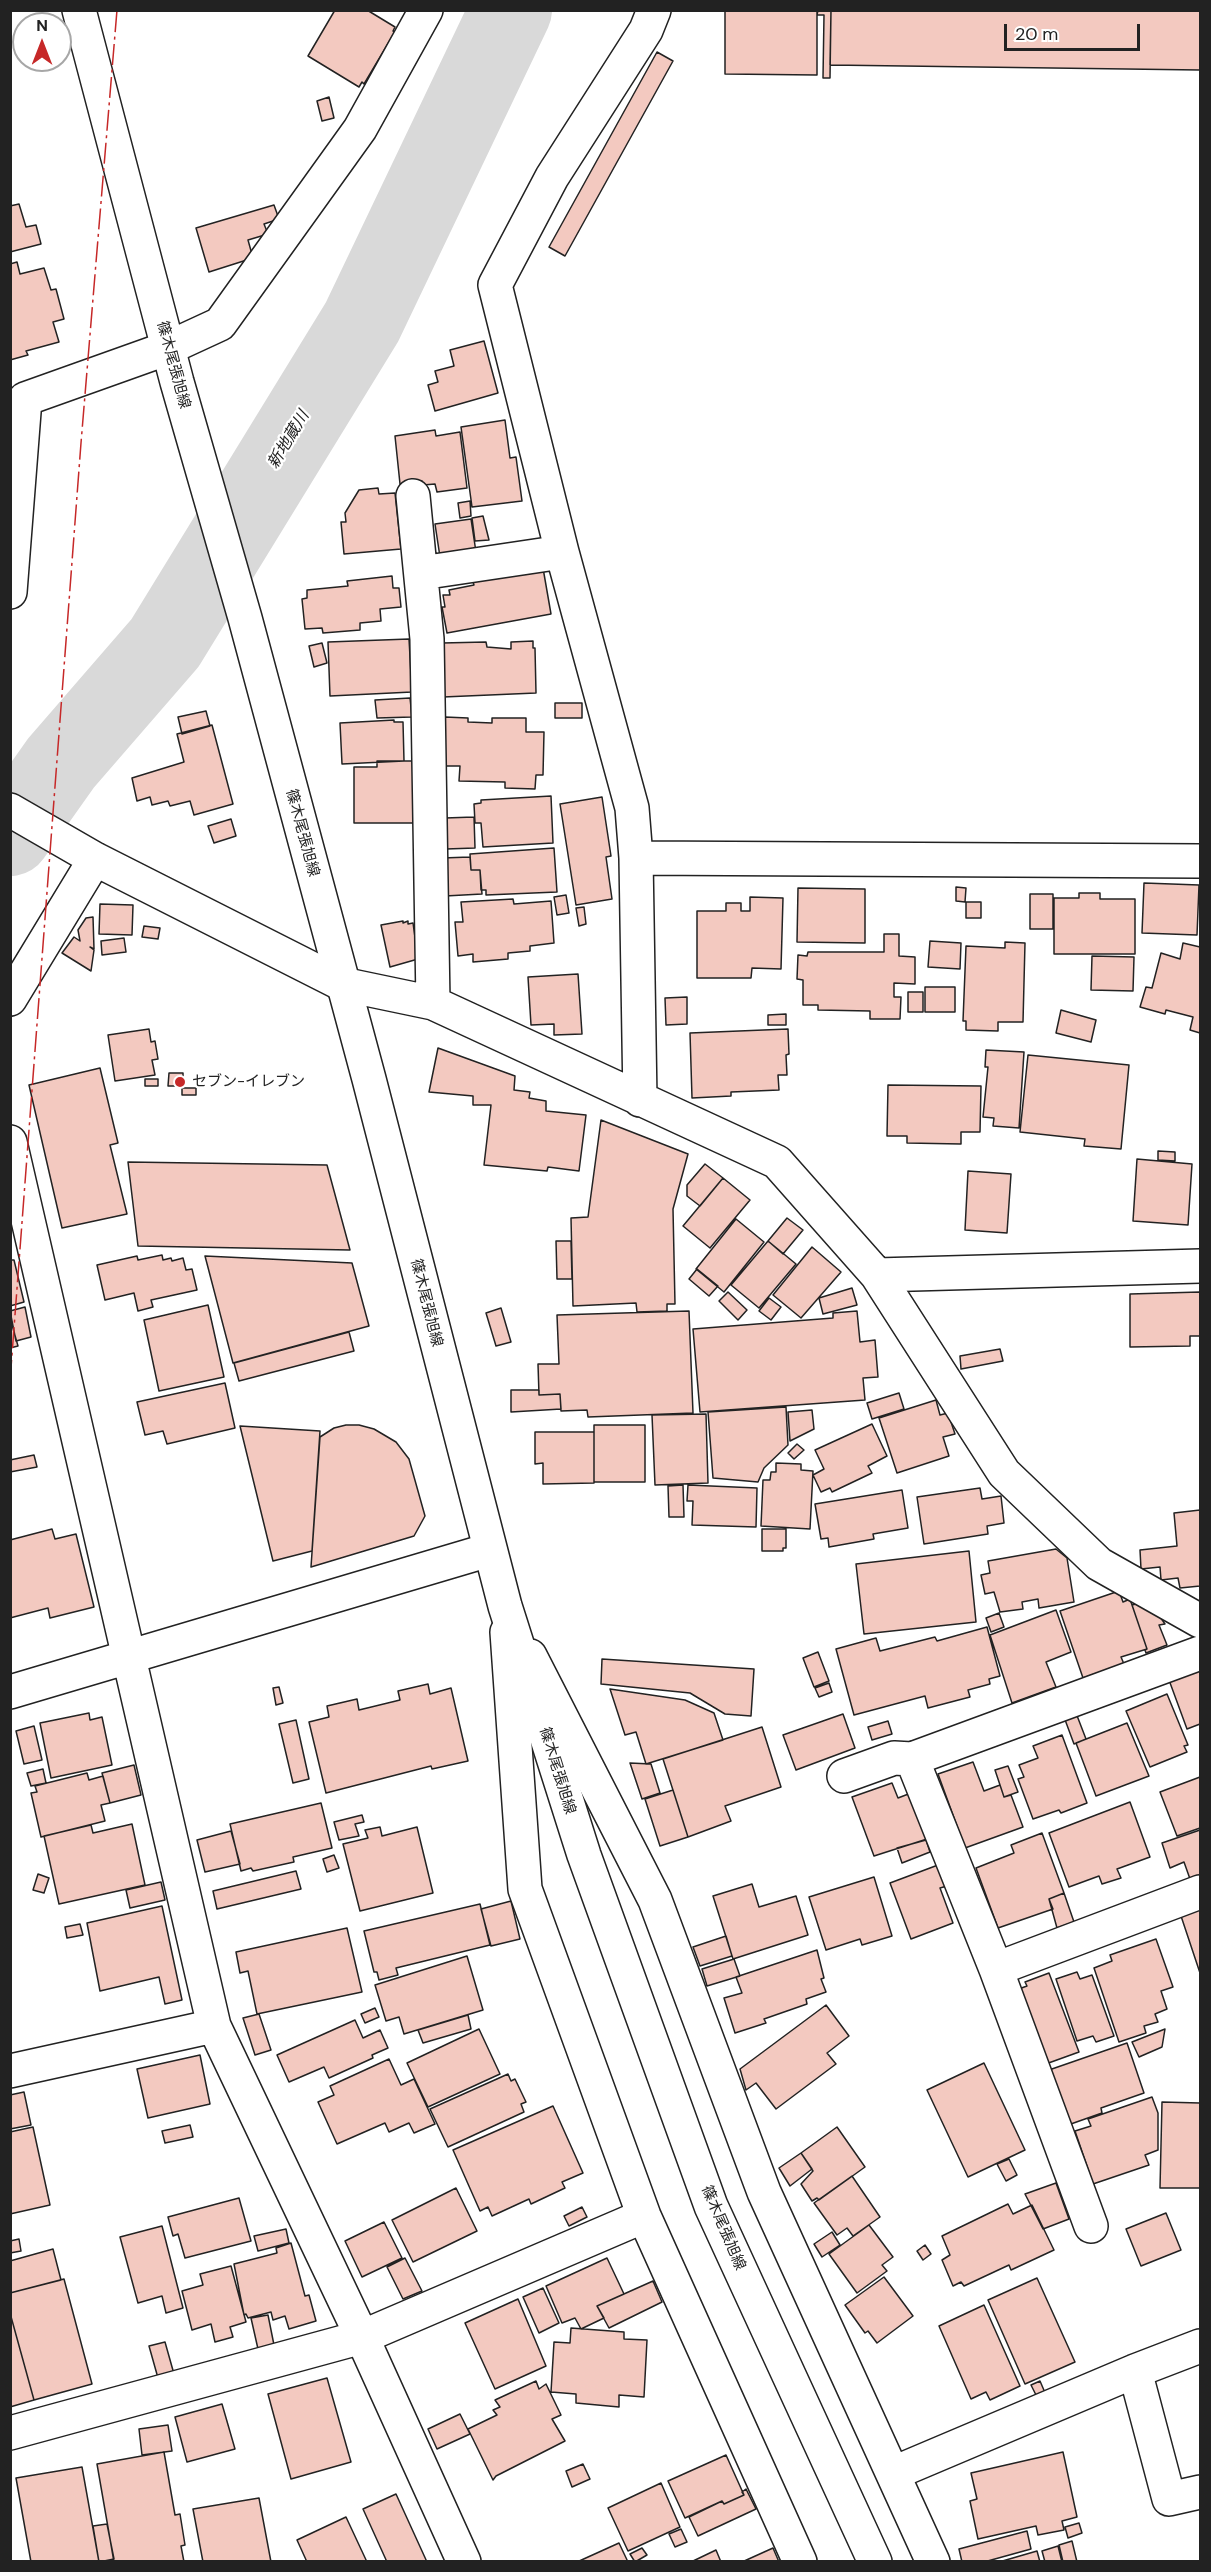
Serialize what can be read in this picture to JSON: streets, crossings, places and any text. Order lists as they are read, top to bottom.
{
  "streets": {
    "street": ["篠木尾張旭線"]
  },
  "water": ["新地蔵川"],
  "places": ["セブン-イレブン"],
  "scale_bar": "20 m",
  "north": "top"
}
